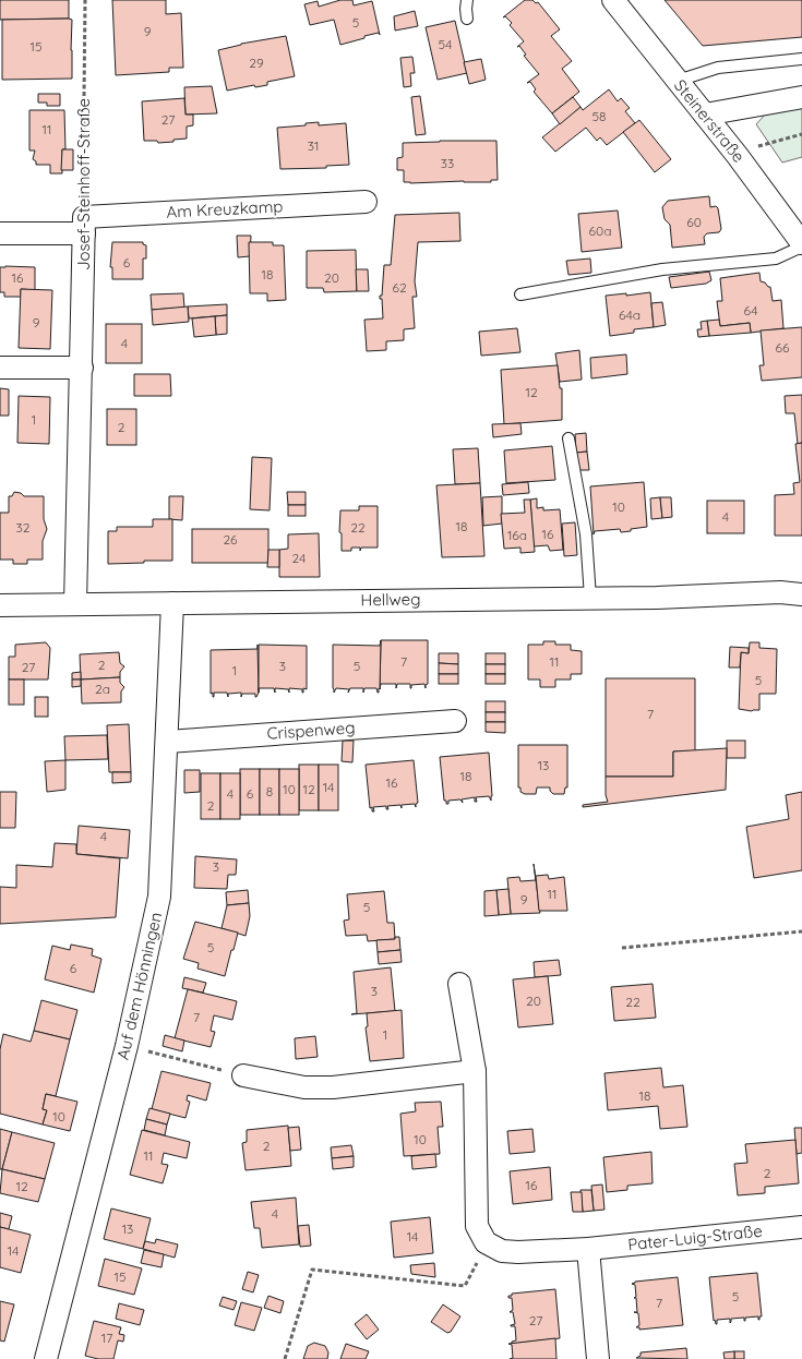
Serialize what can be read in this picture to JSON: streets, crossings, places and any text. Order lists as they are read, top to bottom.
{
  "streets": {
    "street": [
      "Steinerstraße",
      "Josef-Steinhoff-Straße",
      "Am Kreuzkamp",
      "Hellweg",
      "Crispenweg",
      "Auf dem Hönningen",
      "Pater-Luig-Straße"
    ]
  },
  "crossings": [
    ["Josef-Steinhoff-Straße", "Am Kreuzkamp"],
    ["Josef-Steinhoff-Straße", "Hellweg"],
    ["Hellweg", "Auf dem Hönningen"],
    ["Crispenweg", "Auf dem Hönningen"]
  ],
  "house_numbers": [
    "5",
    "9",
    "54",
    "15",
    "29",
    "58",
    "27",
    "11",
    "31",
    "33",
    "60",
    "60a",
    "6",
    "18",
    "16",
    "20",
    "62",
    "64",
    "64a",
    "9",
    "4",
    "66",
    "12",
    "1",
    "2",
    "10",
    "4",
    "18",
    "32",
    "22",
    "16",
    "16a",
    "26",
    "24",
    "7",
    "11",
    "2",
    "3",
    "5",
    "27",
    "1",
    "5",
    "2a",
    "7",
    "13",
    "18",
    "16",
    "14",
    "10",
    "12",
    "8",
    "4",
    "6",
    "2",
    "4",
    "3",
    "11",
    "9",
    "5",
    "5",
    "6",
    "3",
    "20",
    "22",
    "7",
    "1",
    "18",
    "10",
    "10",
    "2",
    "11",
    "2",
    "16",
    "12",
    "4",
    "13",
    "14",
    "14",
    "15",
    "5",
    "7",
    "27",
    "17"
  ]
}
